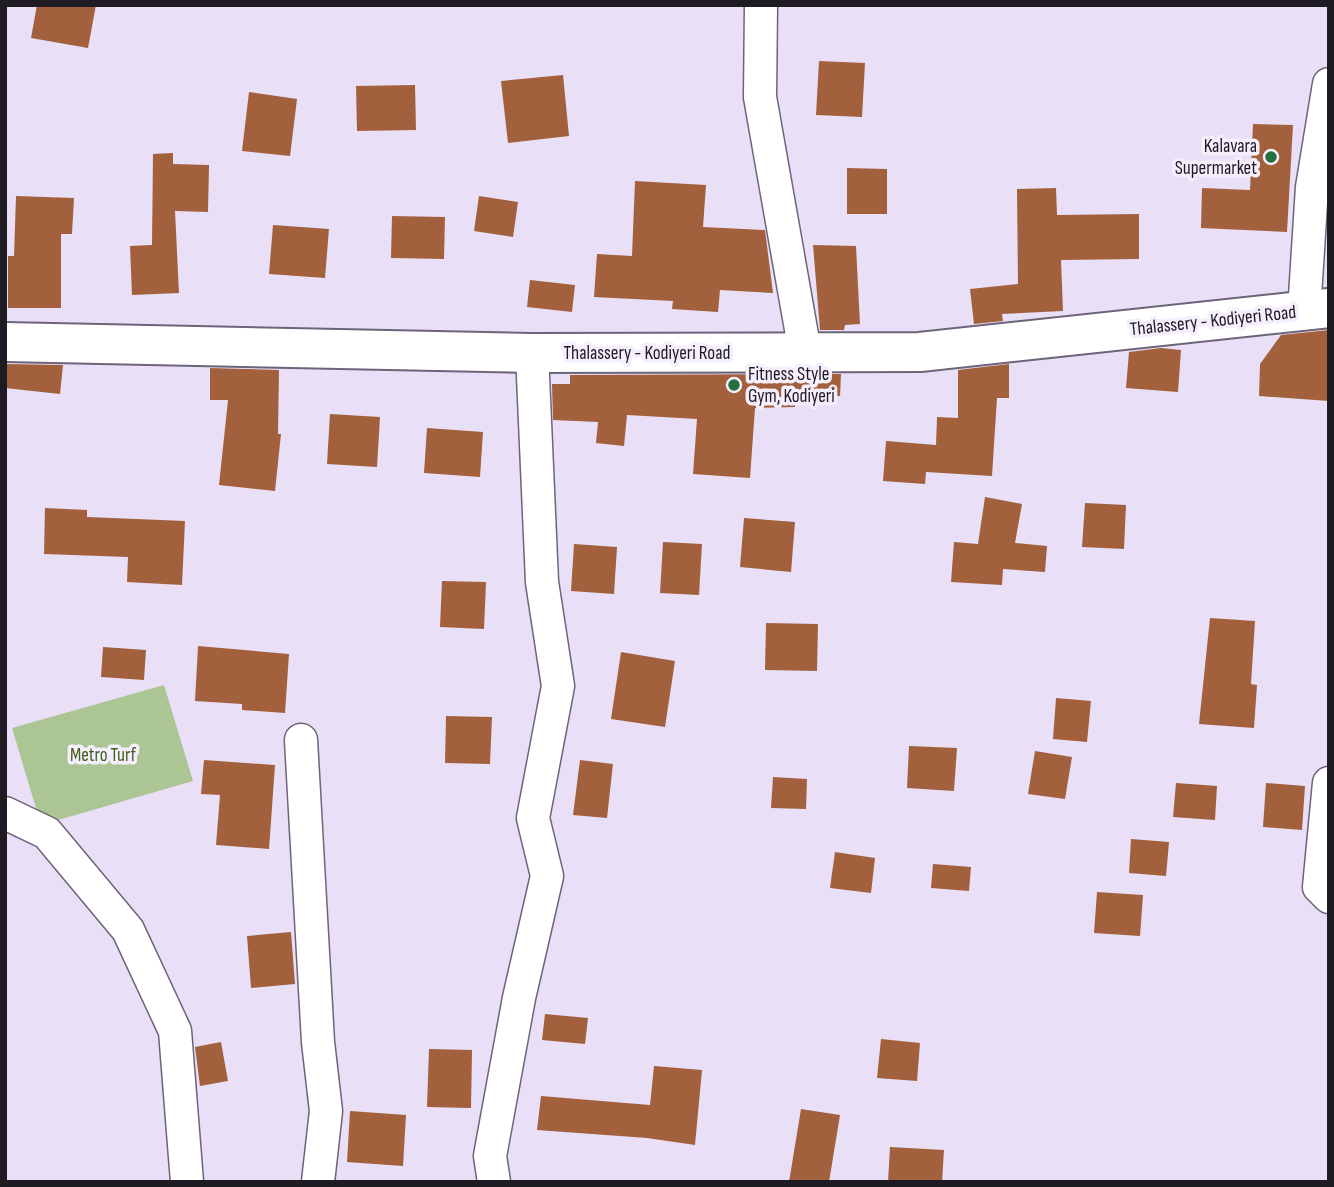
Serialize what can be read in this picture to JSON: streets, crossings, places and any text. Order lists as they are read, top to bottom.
{
  "streets": {
    "main road": ["Thalassery - Kodiyeri Road"]
  },
  "parks": ["Metro Turf"],
  "places": ["Kalavara Supermarket", "Fitness Style Gym, Kodiyeri"]
}
